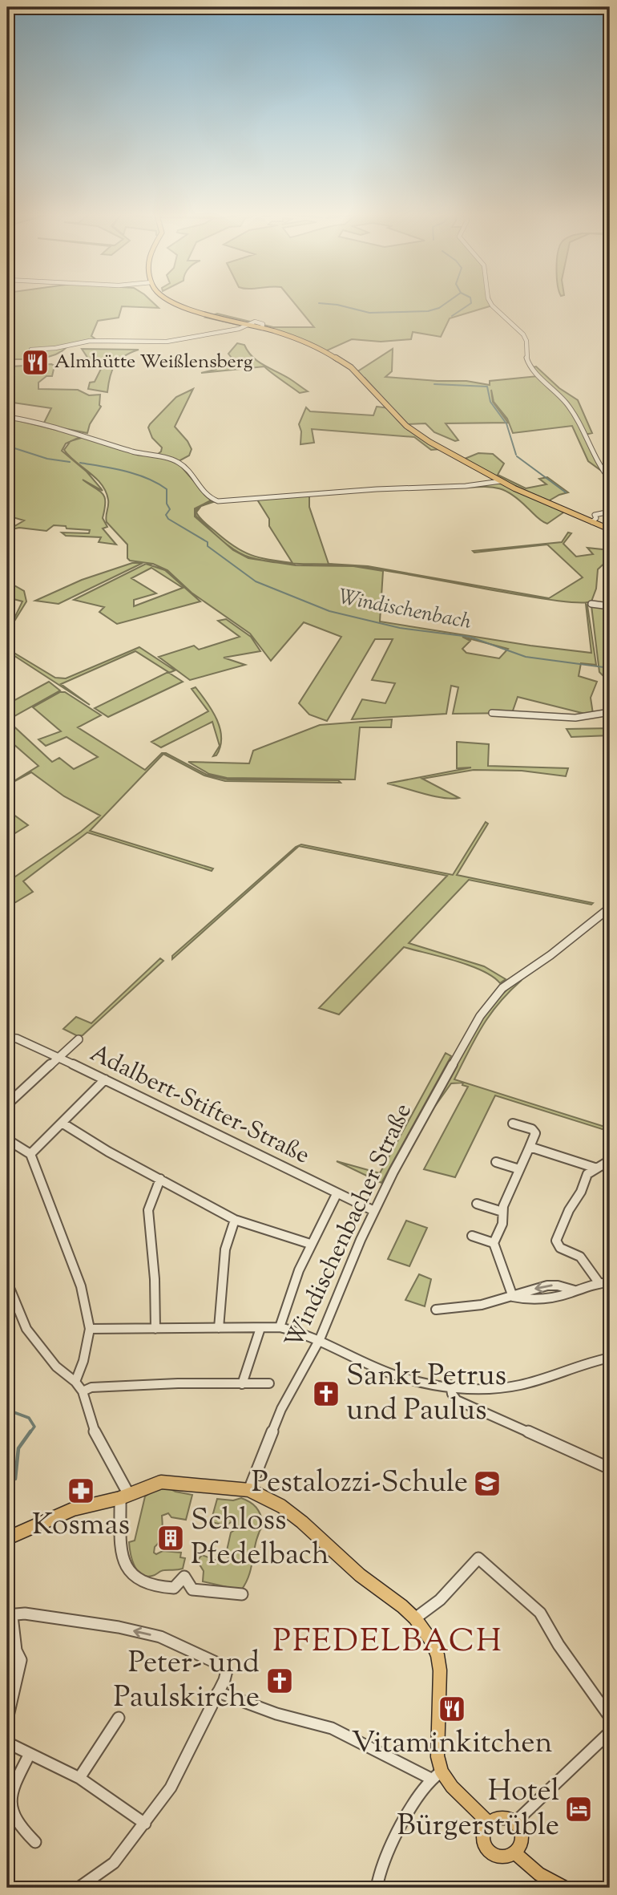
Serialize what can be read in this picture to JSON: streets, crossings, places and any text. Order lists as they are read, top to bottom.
{
  "streets": {
    "street": ["Adalbert-Stifter-Straße", "Windischenbacher Straße"]
  },
  "crossings": [
    ["Adalbert-Stifter-Straße", "Windischenbacher Straße"]
  ],
  "districts": ["PFEDELBACH"],
  "water": ["Windischenbach"],
  "places": {
    "restaurant": ["Almhütte Weißlensberg", "Vitaminkitchen"],
    "church": ["Sankt Petrus und Paulus", "Peter- und Paulskirche"],
    "school or university": ["Pestalozzi-Schule"],
    "pharmacy": ["Kosmas"],
    "building": ["Schloss Pfedelbach"],
    "hotel": ["Hotel Bürgerstüble"]
  }
}
